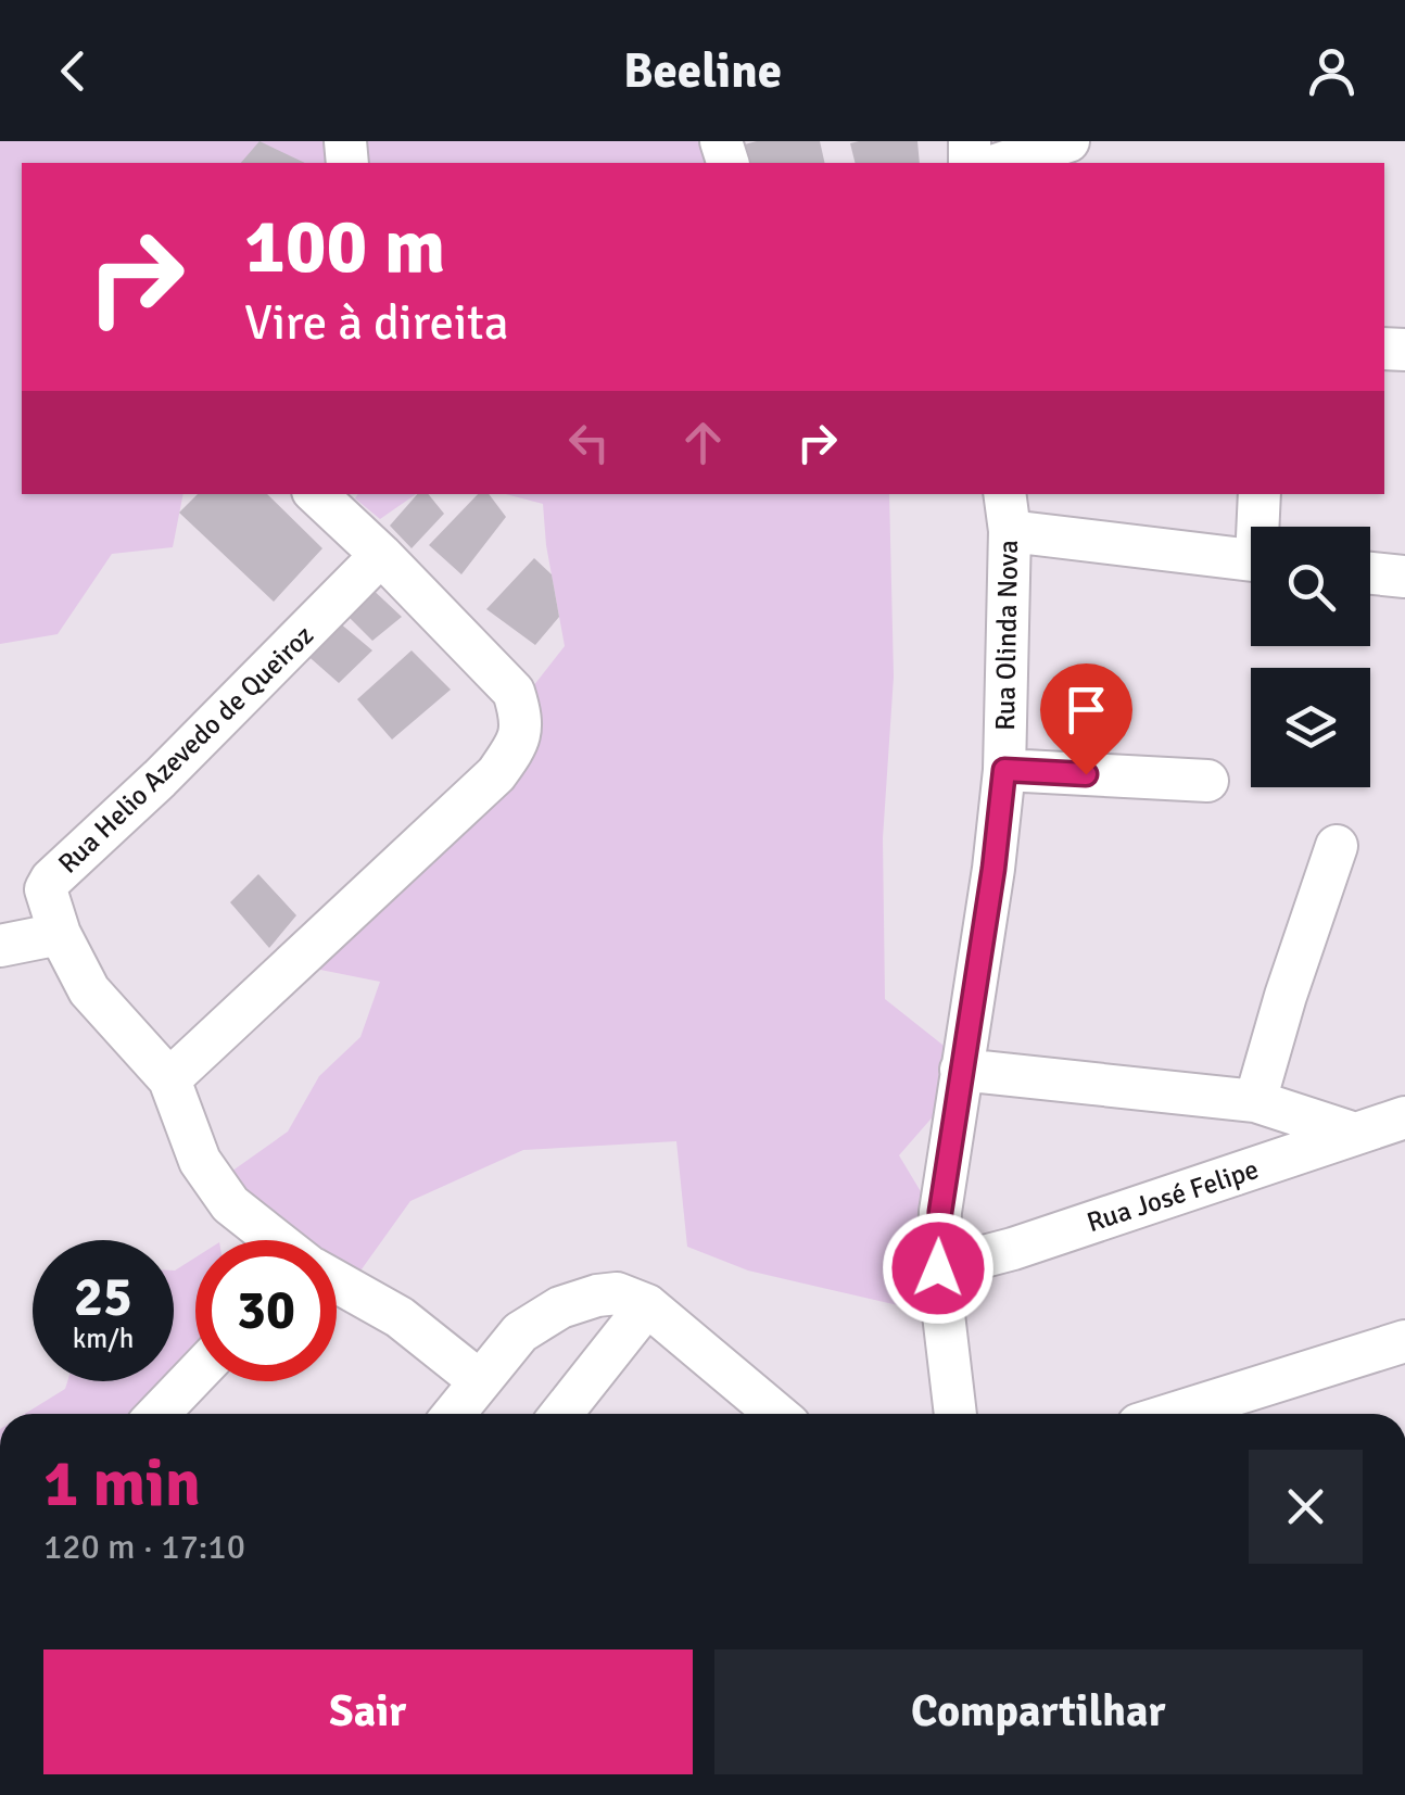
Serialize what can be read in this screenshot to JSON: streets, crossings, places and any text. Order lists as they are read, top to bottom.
{
  "streets": {
    "street": ["Rua Olinda Nova", "Rua Helio Azevedo de Queiroz", "Rua José Felipe"]
  },
  "crossings": [
    ["Rua Olinda Nova", "Rua José Felipe"]
  ],
  "page": {
    "header": "Beeline",
    "turn": ["100 m", "Vire à direita"],
    "speed": "25 km/h",
    "limit": "30",
    "heading": ["1 min", "120 m · 17:10"],
    "buttons": ["Sair", "Compartilhar"]
  }
}
